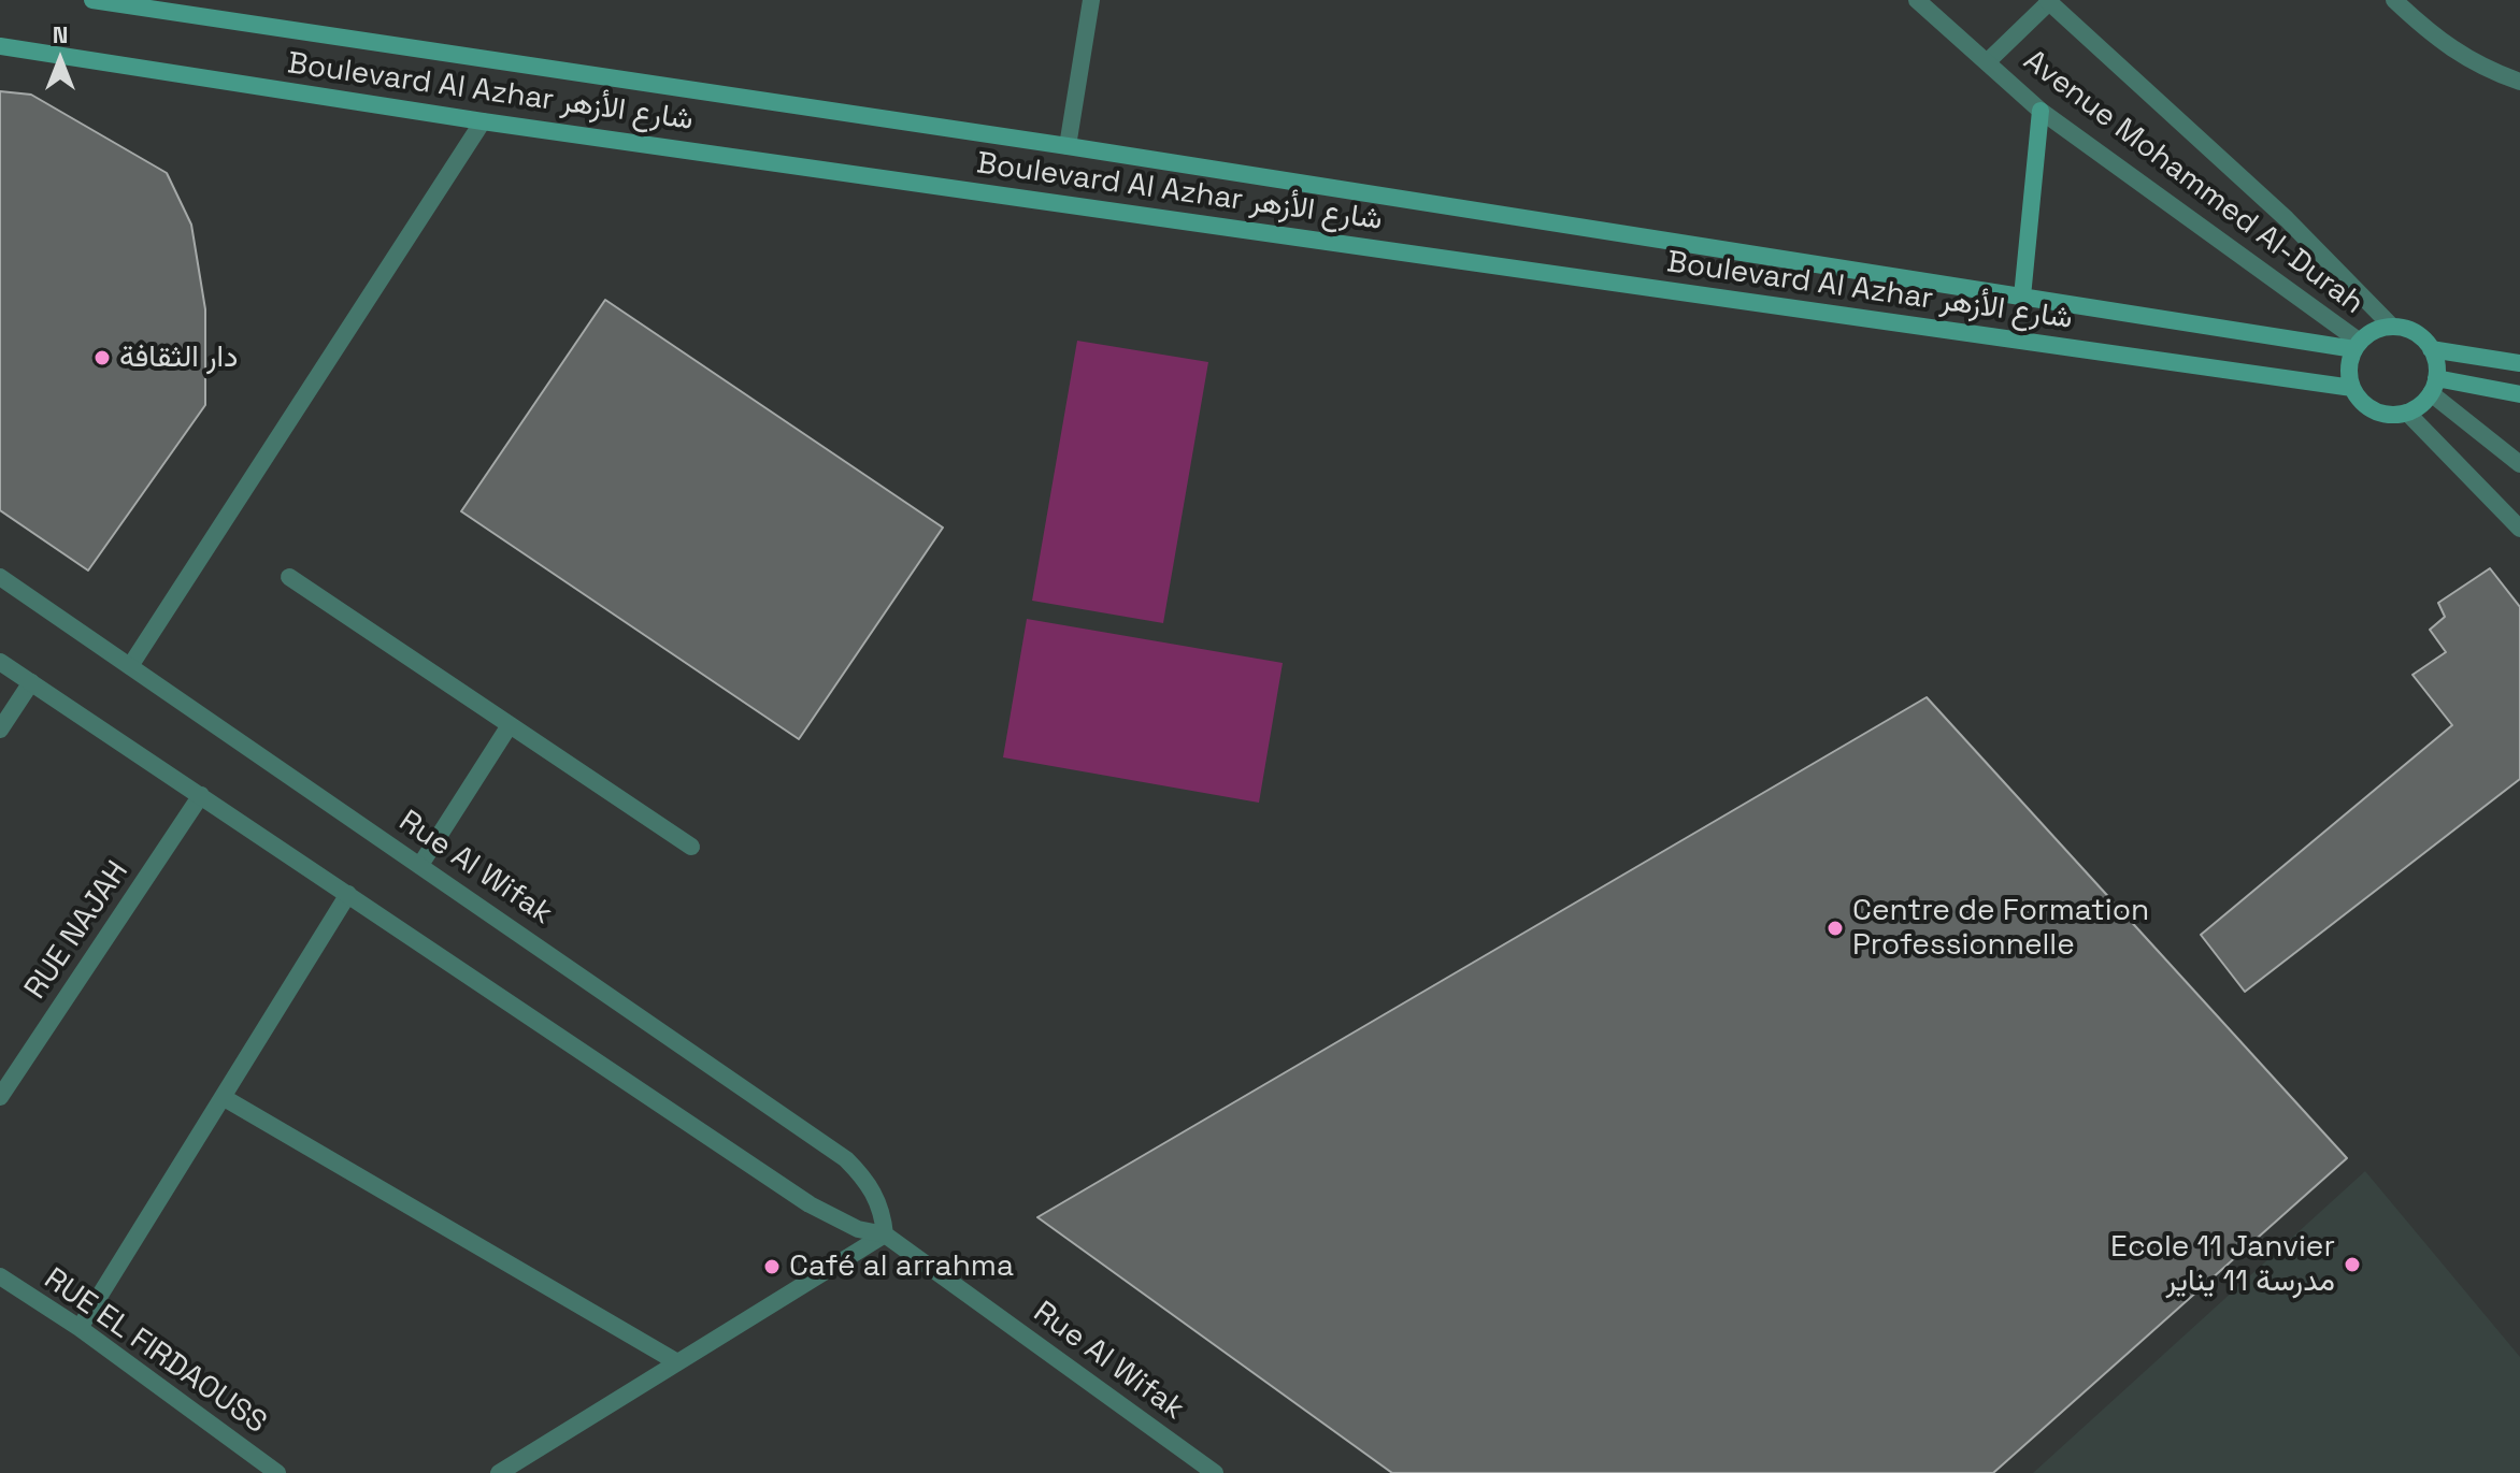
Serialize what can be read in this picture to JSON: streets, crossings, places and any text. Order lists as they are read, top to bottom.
{
  "streets": {
    "main road": ["Boulevard Al Azhar شارع الأزهر"],
    "street": [
      "Avenue Mohammed Al-Durah",
      "Rue Al Wifak",
      "RUE NAJAH",
      "RUE EL FIRDAOUSS"
    ]
  },
  "crossings": [
    ["Boulevard Al Azhar شارع الأزهر", "Avenue Mohammed Al-Durah"],
    ["Rue Al Wifak", "RUE NAJAH"]
  ],
  "places": [
    "دار الثقافة",
    "Centre de Formation Professionnelle",
    "Ecole 11 Janvier مدرسة 11 يناير",
    "Café al arrahma"
  ],
  "north": "top"
}
